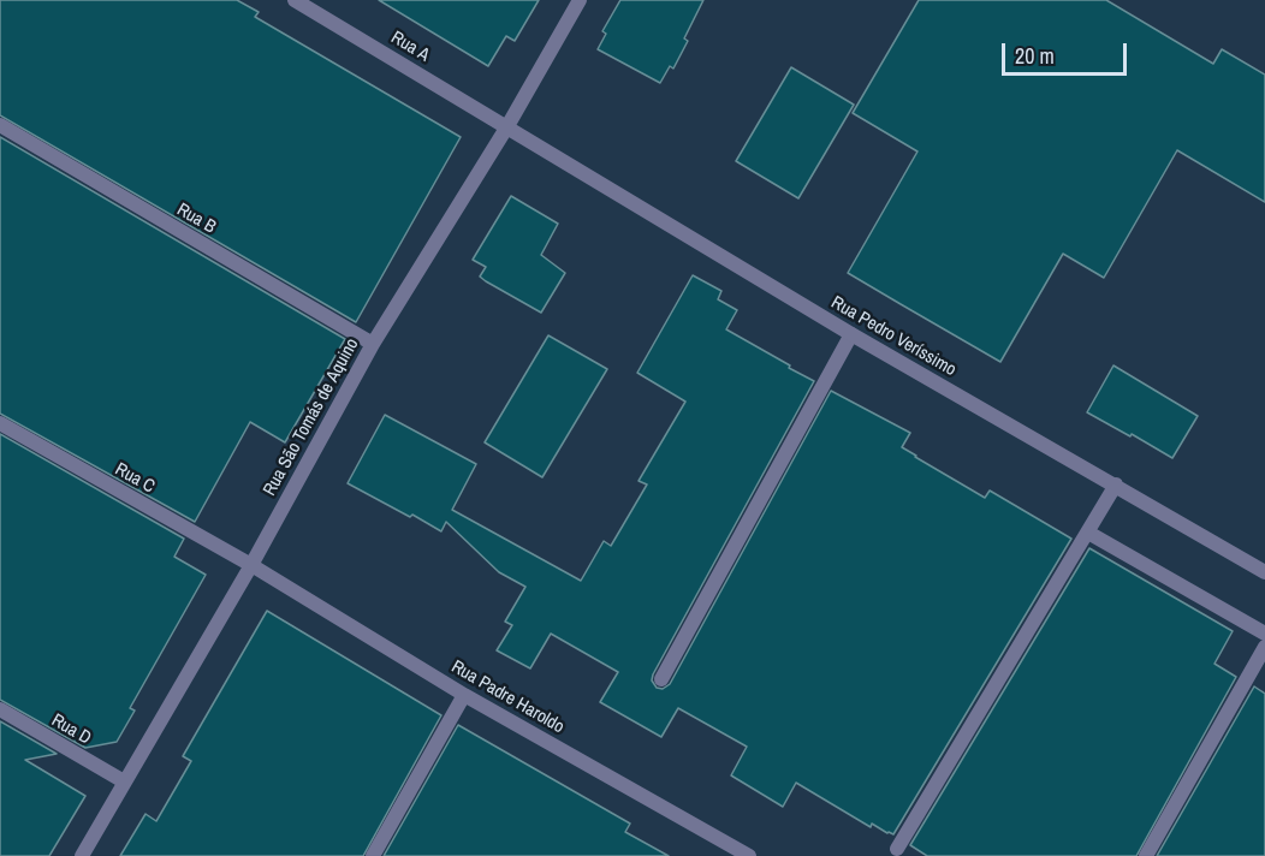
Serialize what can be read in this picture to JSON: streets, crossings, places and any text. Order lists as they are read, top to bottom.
{
  "streets": {
    "street": [
      "Rua A",
      "Rua B",
      "Rua Pedro Veríssimo",
      "Rua São Tomás de Aquino",
      "Rua C",
      "Rua Padre Haroldo",
      "Rua D"
    ]
  },
  "crossings": [
    ["Rua A", "Rua Pedro Veríssimo"],
    ["Rua A", "Rua São Tomás de Aquino"],
    ["Rua B", "Rua São Tomás de Aquino"],
    ["Rua Pedro Veríssimo", "Rua São Tomás de Aquino"],
    ["Rua São Tomás de Aquino", "Rua C"],
    ["Rua São Tomás de Aquino", "Rua Padre Haroldo"],
    ["Rua São Tomás de Aquino", "Rua D"],
    ["Rua C", "Rua Padre Haroldo"]
  ],
  "scale_bar": "20 m"
}
